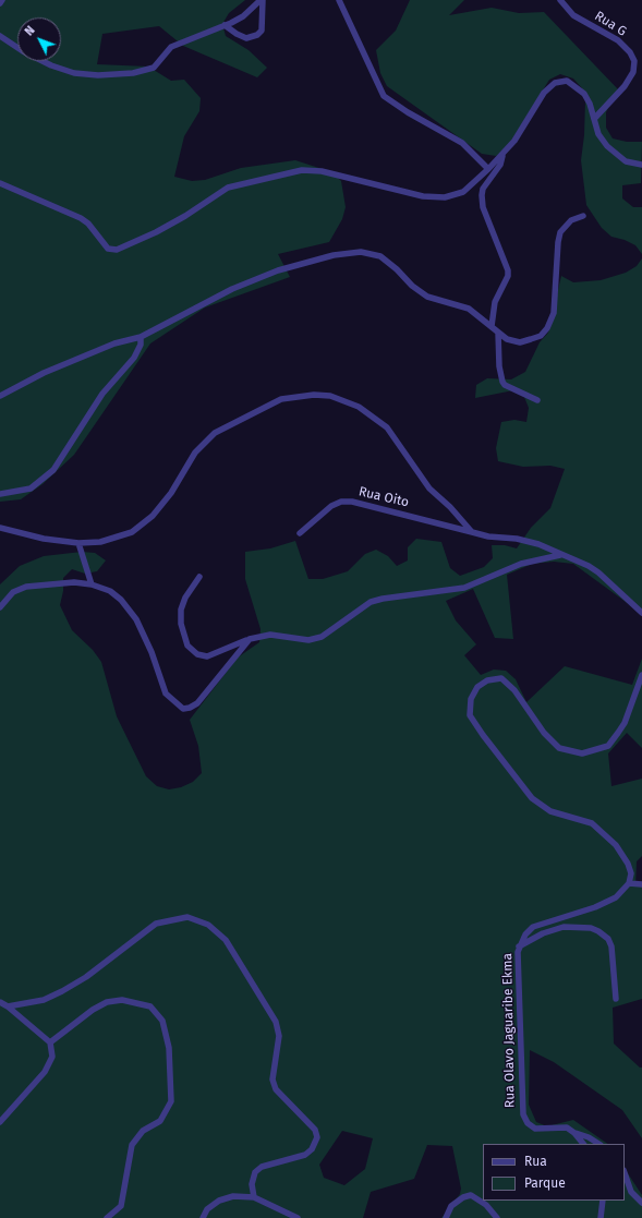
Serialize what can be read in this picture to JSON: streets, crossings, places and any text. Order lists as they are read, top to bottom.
{
  "streets": {
    "street": ["Rua G", "Rua Oito", "Rua Olavo Jaguaribe Ekma"]
  },
  "legend": ["Rua", "Parque"],
  "north": "top left"
}
